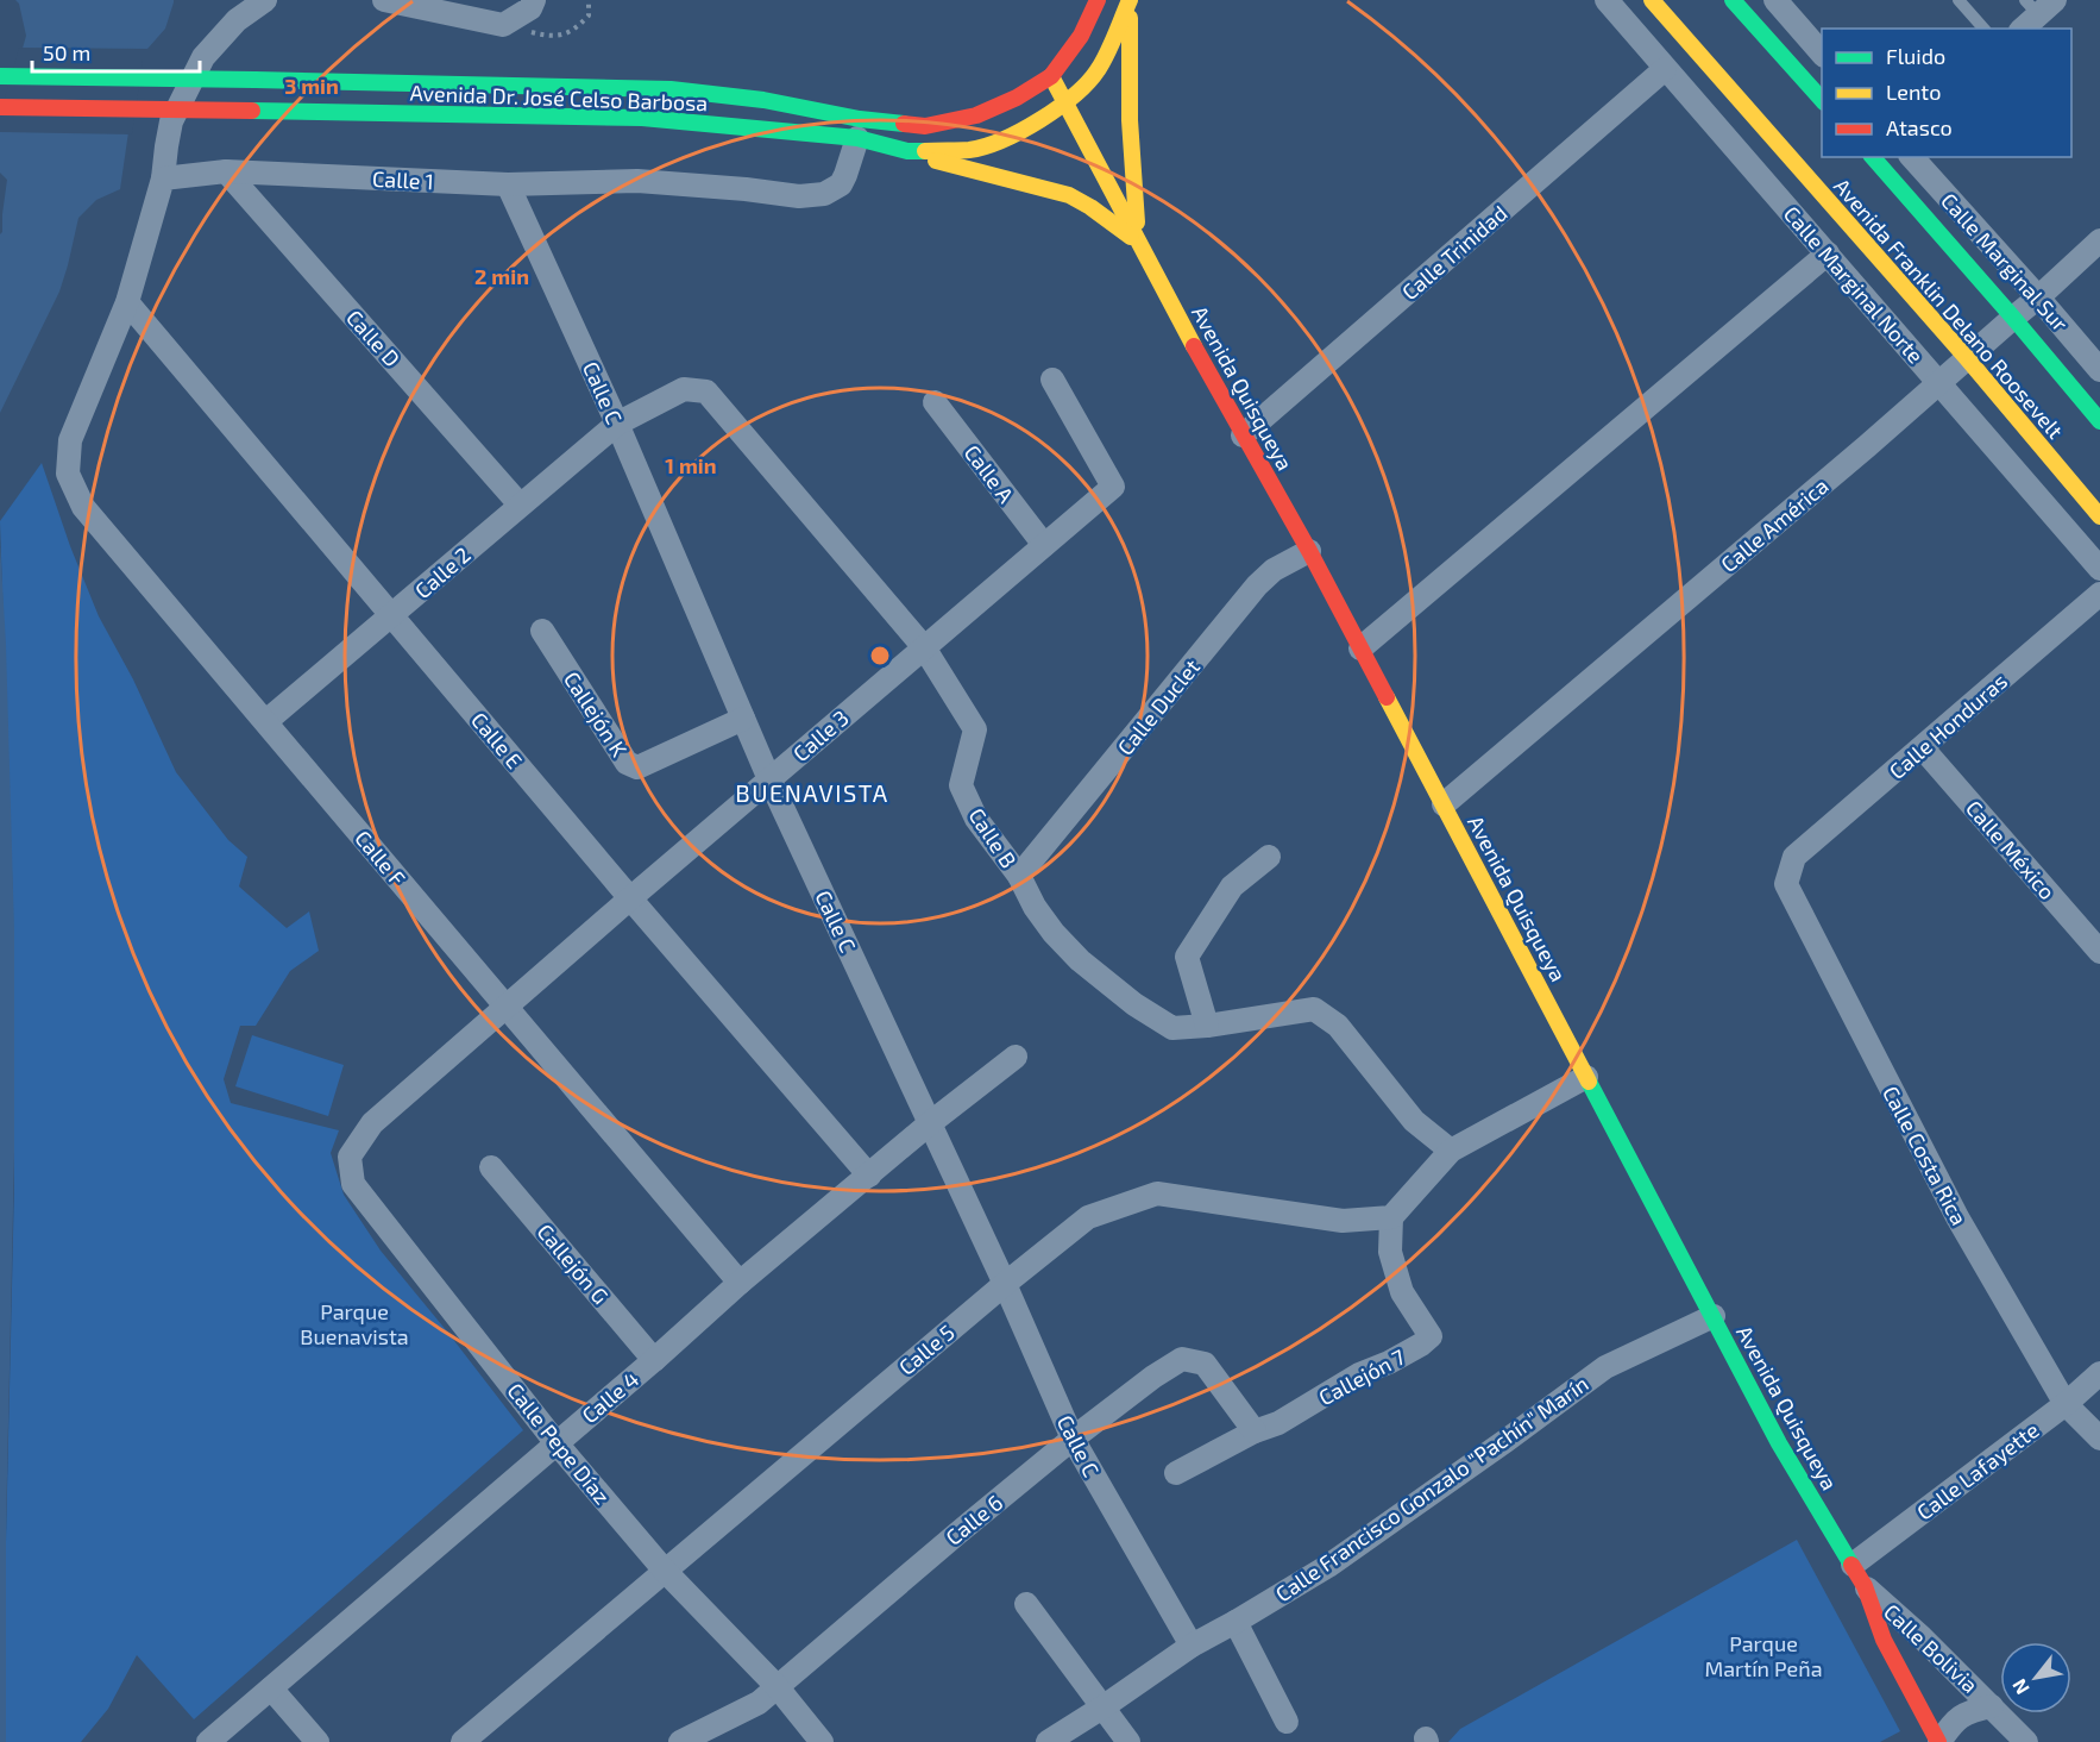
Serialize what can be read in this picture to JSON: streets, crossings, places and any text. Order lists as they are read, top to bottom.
{
  "streets": {
    "street": [
      "Avenida Dr. José Celso Barbosa",
      "Calle 1",
      "Calle Trinidad",
      "Calle Marginal Sur",
      "Calle Marginal Norte",
      "Avenida Franklin Delano Roosevelt",
      "Calle D",
      "Avenida Quisqueya",
      "Calle C",
      "Calle A",
      "Calle América",
      "Calle 2",
      "Calle Duclet",
      "Callejón K",
      "Calle Honduras",
      "Calle 3",
      "Calle E",
      "Calle B",
      "Calle México",
      "Calle F",
      "Calle Costa Rica",
      "Callejón G",
      "Calle 5",
      "Callejón 7",
      "Calle 4",
      "Calle Pepe Díaz",
      "Calle Lafayette",
      "Calle Francisco Gonzalo \"Pachín\" Marín",
      "Calle 6",
      "Calle Bolivia"
    ]
  },
  "crossings": [
    ["Avenida Dr. José Celso Barbosa", "Calle 1"],
    ["Avenida Dr. José Celso Barbosa", "Avenida Quisqueya"],
    ["Calle 1", "Calle D"],
    ["Calle 1", "Calle C"],
    ["Calle Trinidad", "Calle Marginal Norte"],
    ["Calle Trinidad", "Avenida Quisqueya"],
    ["Calle Marginal Sur", "Calle América"],
    ["Calle Marginal Norte", "Calle América"],
    ["Avenida Franklin Delano Roosevelt", "Calle América"],
    ["Calle D", "Calle 2"],
    ["Avenida Quisqueya", "Calle América"],
    ["Avenida Quisqueya", "Calle Duclet"],
    ["Avenida Quisqueya", "Calle Lafayette"],
    ["Avenida Quisqueya", "Calle Francisco Gonzalo \"Pachín\" Marín"],
    ["Avenida Quisqueya", "Calle Bolivia"],
    ["Calle C", "Calle 2"],
    ["Calle C", "Callejón K"],
    ["Calle C", "Calle 3"],
    ["Calle C", "Calle B"],
    ["Calle C", "Calle 5"],
    ["Calle C", "Calle 4"],
    ["Calle C", "Calle Francisco Gonzalo \"Pachín\" Marín"],
    ["Calle C", "Calle 6"],
    ["Calle A", "Calle 3"],
    ["Calle 2", "Calle E"],
    ["Calle 2", "Calle B"],
    ["Calle 2", "Calle F"],
    ["Calle Duclet", "Calle B"],
    ["Calle Honduras", "Calle México"],
    ["Calle Honduras", "Calle Costa Rica"],
    ["Calle 3", "Calle E"],
    ["Calle 3", "Calle B"],
    ["Calle 3", "Calle F"],
    ["Calle 3", "Calle Pepe Díaz"],
    ["Calle E", "Calle F"],
    ["Calle E", "Calle 4"],
    ["Calle F", "Calle 4"],
    ["Calle Costa Rica", "Calle Lafayette"],
    ["Callejón G", "Calle 4"],
    ["Calle 5", "Callejón 7"],
    ["Calle 5", "Calle Pepe Díaz"],
    ["Callejón 7", "Calle 6"],
    ["Calle 4", "Calle Pepe Díaz"],
    ["Calle Pepe Díaz", "Calle 6"]
  ],
  "districts": ["BUENAVISTA"],
  "parks": ["Parque Buenavista", "Parque Martín Peña"],
  "legend": ["Fluido", "Lento", "Atasco"],
  "scale_bar": "50 m",
  "north": "bottom left",
  "rings": ["3 min", "2 min", "1 min"]
}
